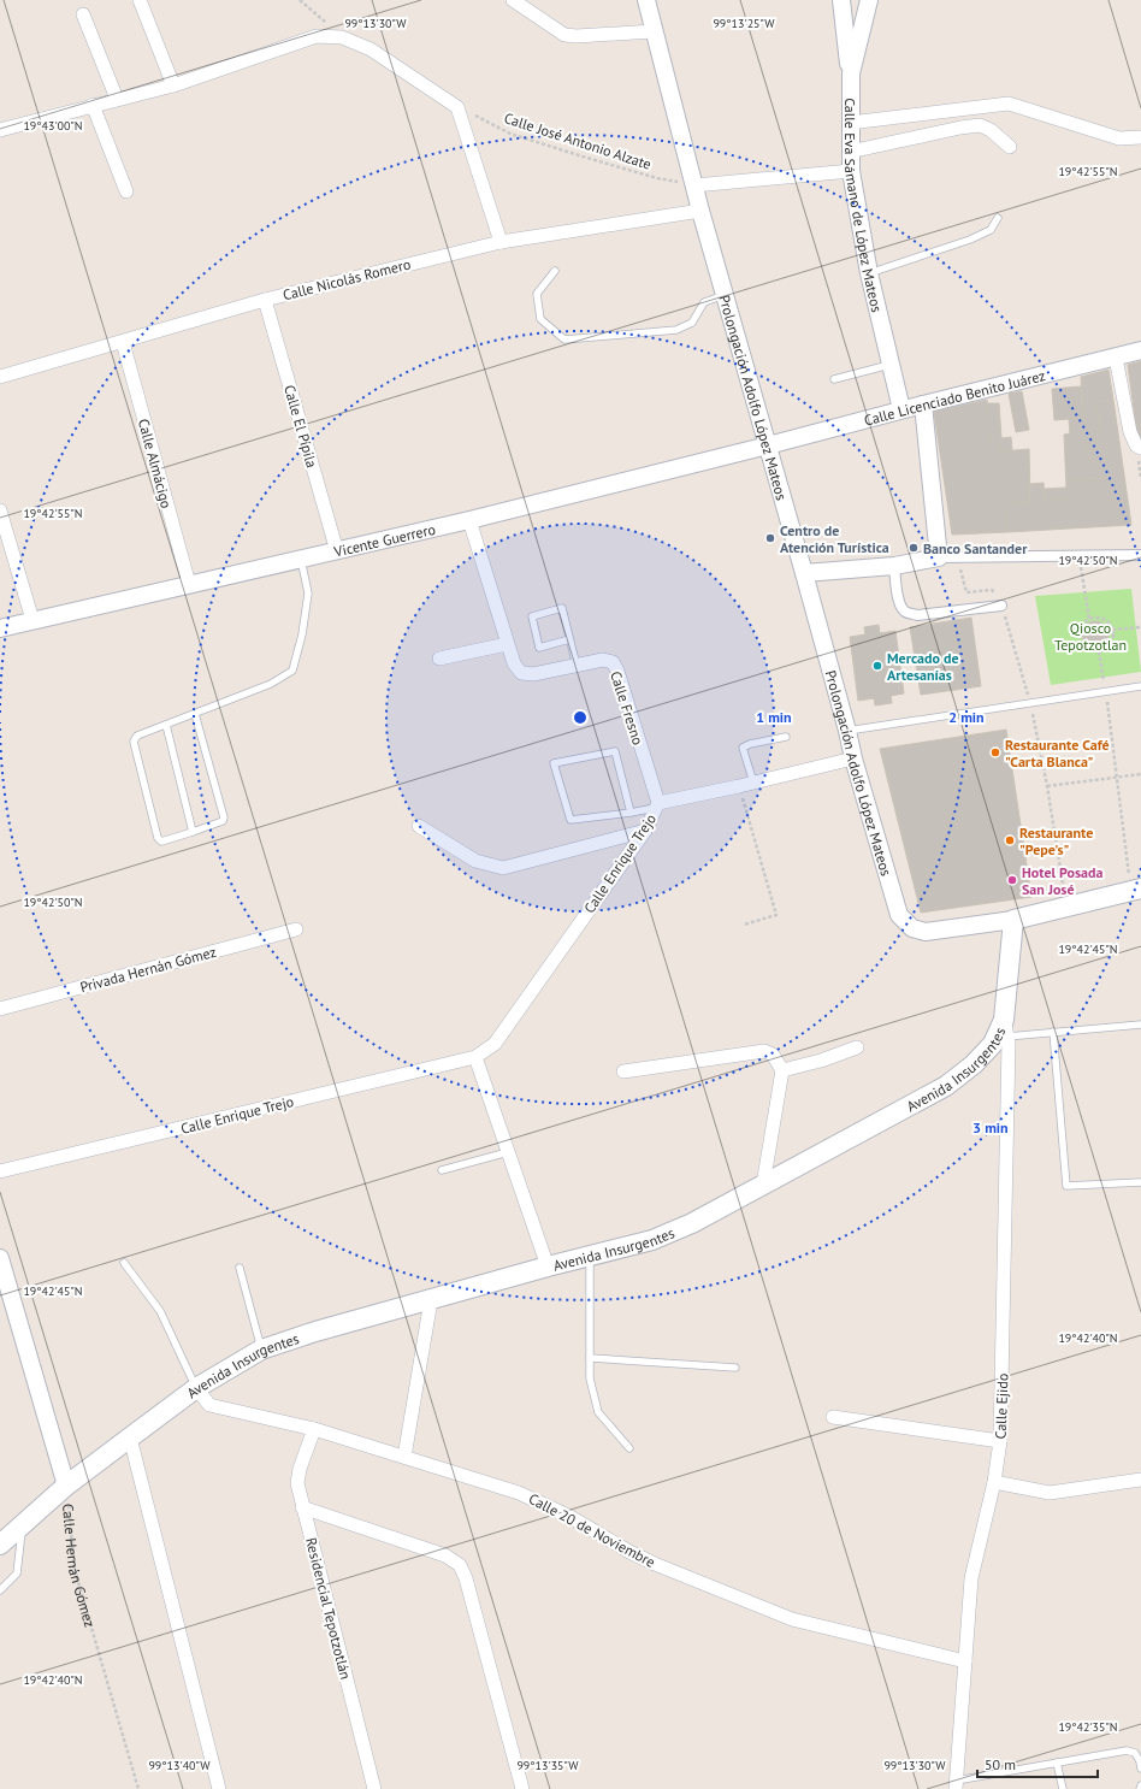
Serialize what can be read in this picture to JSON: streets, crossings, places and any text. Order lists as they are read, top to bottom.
{
  "streets": {
    "main road": ["Avenida Insurgentes"],
    "street": [
      "Calle Eva Sámano de López Mateos",
      "Calle Nicolás Romero",
      "Prolongación Adolfo López Mateos",
      "Calle Licenciado Benito Juárez",
      "Calle El Pípila",
      "Calle Almácigo",
      "Vicente Guerrero",
      "Calle Fresno",
      "Calle Enrique Trejo",
      "Privada Hernán Gómez",
      "Calle Ejido",
      "Calle 20 de Noviembre",
      "Calle Hernán Gómez",
      "Residencial Tepotzotlán"
    ],
    "path": ["Calle José Antonio Alzate"]
  },
  "crossings": [
    ["Calle José Antonio Alzate", "Prolongación Adolfo López Mateos"],
    ["Calle Eva Sámano de López Mateos", "Calle Licenciado Benito Juárez"],
    ["Calle Nicolás Romero", "Prolongación Adolfo López Mateos"],
    ["Calle Nicolás Romero", "Calle El Pípila"],
    ["Calle Nicolás Romero", "Calle Almácigo"],
    ["Prolongación Adolfo López Mateos", "Calle Licenciado Benito Juárez"],
    ["Prolongación Adolfo López Mateos", "Vicente Guerrero"],
    ["Prolongación Adolfo López Mateos", "Calle Enrique Trejo"],
    ["Prolongación Adolfo López Mateos", "Avenida Insurgentes"],
    ["Calle Licenciado Benito Juárez", "Vicente Guerrero"],
    ["Calle El Pípila", "Vicente Guerrero"],
    ["Calle Almácigo", "Vicente Guerrero"],
    ["Vicente Guerrero", "Calle Fresno"],
    ["Calle Fresno", "Calle Enrique Trejo"],
    ["Avenida Insurgentes", "Calle Ejido"],
    ["Avenida Insurgentes", "Calle 20 de Noviembre"],
    ["Avenida Insurgentes", "Calle Hernán Gómez"],
    ["Calle Ejido", "Calle 20 de Noviembre"],
    ["Calle 20 de Noviembre", "Residencial Tepotzotlán"]
  ],
  "parks": ["Qiosco Tepotzotlan"],
  "places": [
    "Centro de Atención Turística",
    "Banco Santander",
    "Mercado de Artesanías",
    "Restaurante Café \"Carta Blanca\"",
    "Restaurante \"Pepe's\"",
    "Hotel Posada San José"
  ],
  "scale_bar": "50 m",
  "coordinates": [
    "99°13'30\"W",
    "99°13'25\"W",
    "19°43'00\"N",
    "19°42'55\"N",
    "19°42'50\"N",
    "19°42'45\"N",
    "19°42'40\"N",
    "19°42'35\"N",
    "99°13'40\"W",
    "99°13'35\"W"
  ],
  "rings": ["1 min", "2 min", "3 min"]
}
